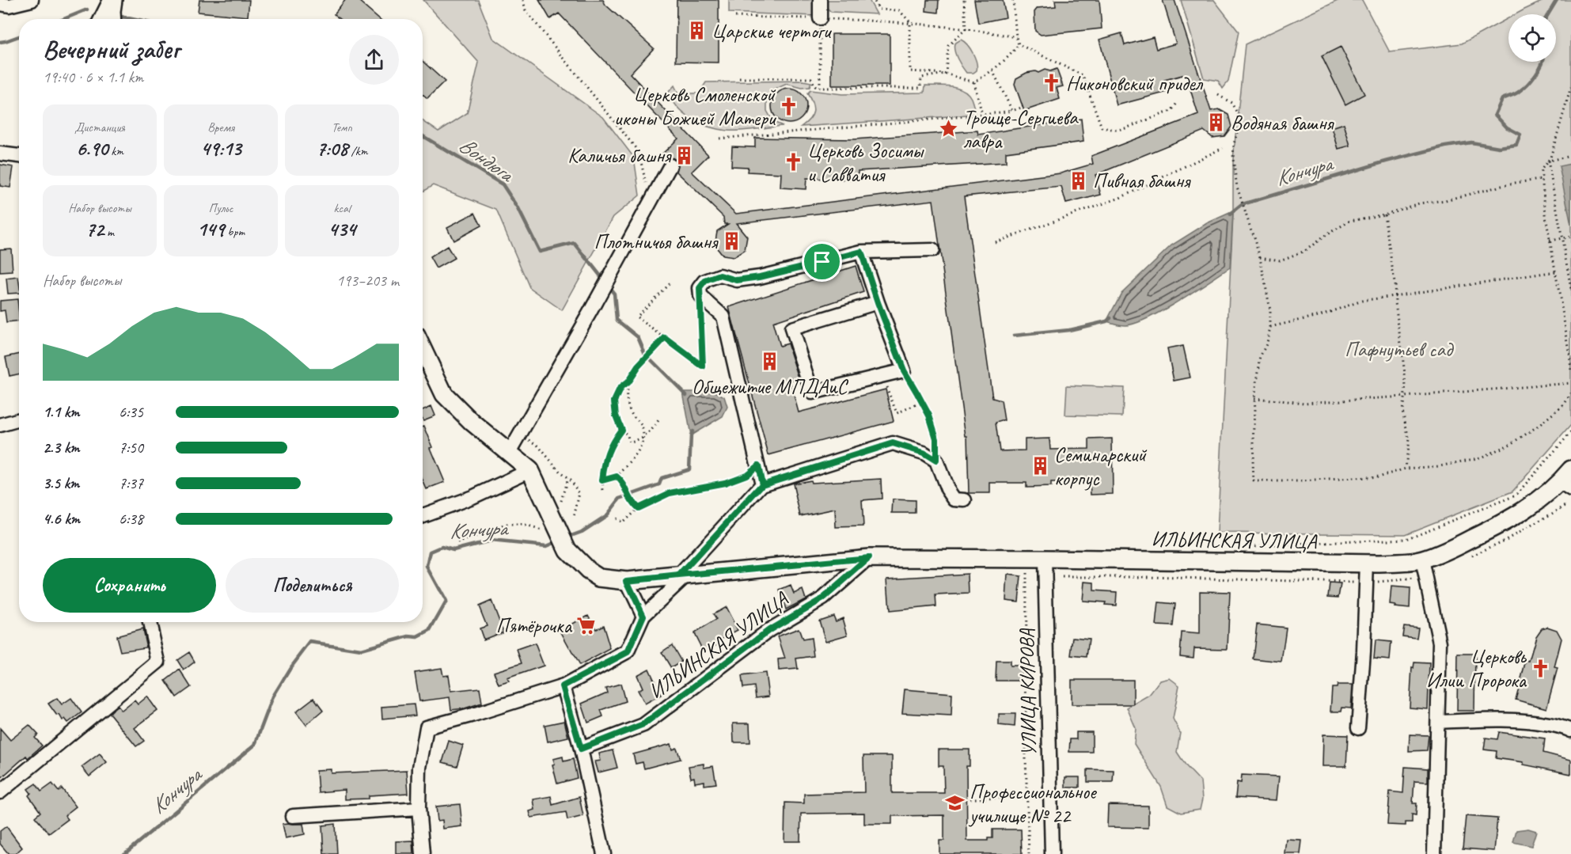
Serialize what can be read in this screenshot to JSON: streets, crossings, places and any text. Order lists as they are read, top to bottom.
{
  "streets": {
    "main road": ["ИЛЬИНСКАЯ УЛИЦА"],
    "street": ["УЛИЦА КИРОВА"]
  },
  "crossings": [
    ["ИЛЬИНСКАЯ УЛИЦА", "УЛИЦА КИРОВА"]
  ],
  "water": ["Вондюга", "Кончура"],
  "parks": ["Пафнутьев сад"],
  "places": {
    "building": [
      "Царские чертоги",
      "Водяная башня",
      "Каличья башня",
      "Пивная башня",
      "Плотничья башня",
      "Общежитие МПДАиС",
      "Семинарский корпус"
    ],
    "church": [
      "Никоновский придел",
      "Церковь Смоленской иконы Божией Матери",
      "Церковь Зосимы и Савватия",
      "Церковь Илии Пророка"
    ],
    "place": ["Троице-Сергиева лавра"],
    "supermarket": ["Пятёрочка"],
    "school or university": ["Профессиональное училище № 22"]
  },
  "page": {
    "heading": ["Вечерний забег", "19:40 · 6 × 1.1 km"],
    "stats": [
      ["Дистанция", "6.90 km"],
      ["Время", "49:13"],
      ["Темп", "7:08 /km"],
      ["Набор высоты", "72 m"],
      ["Пульс", "149 bpm"],
      ["kcal", "434"]
    ],
    "chart": ["Набор высоты", "193–203 m"],
    "list": [
      {
        "name": "1.1 km",
        "note": "6:35"
      },
      {
        "name": "2.3 km",
        "note": "7:50"
      },
      {
        "name": "3.5 km",
        "note": "7:37"
      },
      {
        "name": "4.6 km",
        "note": "6:38"
      }
    ],
    "buttons": ["Сохранить", "Поделиться"]
  }
}
